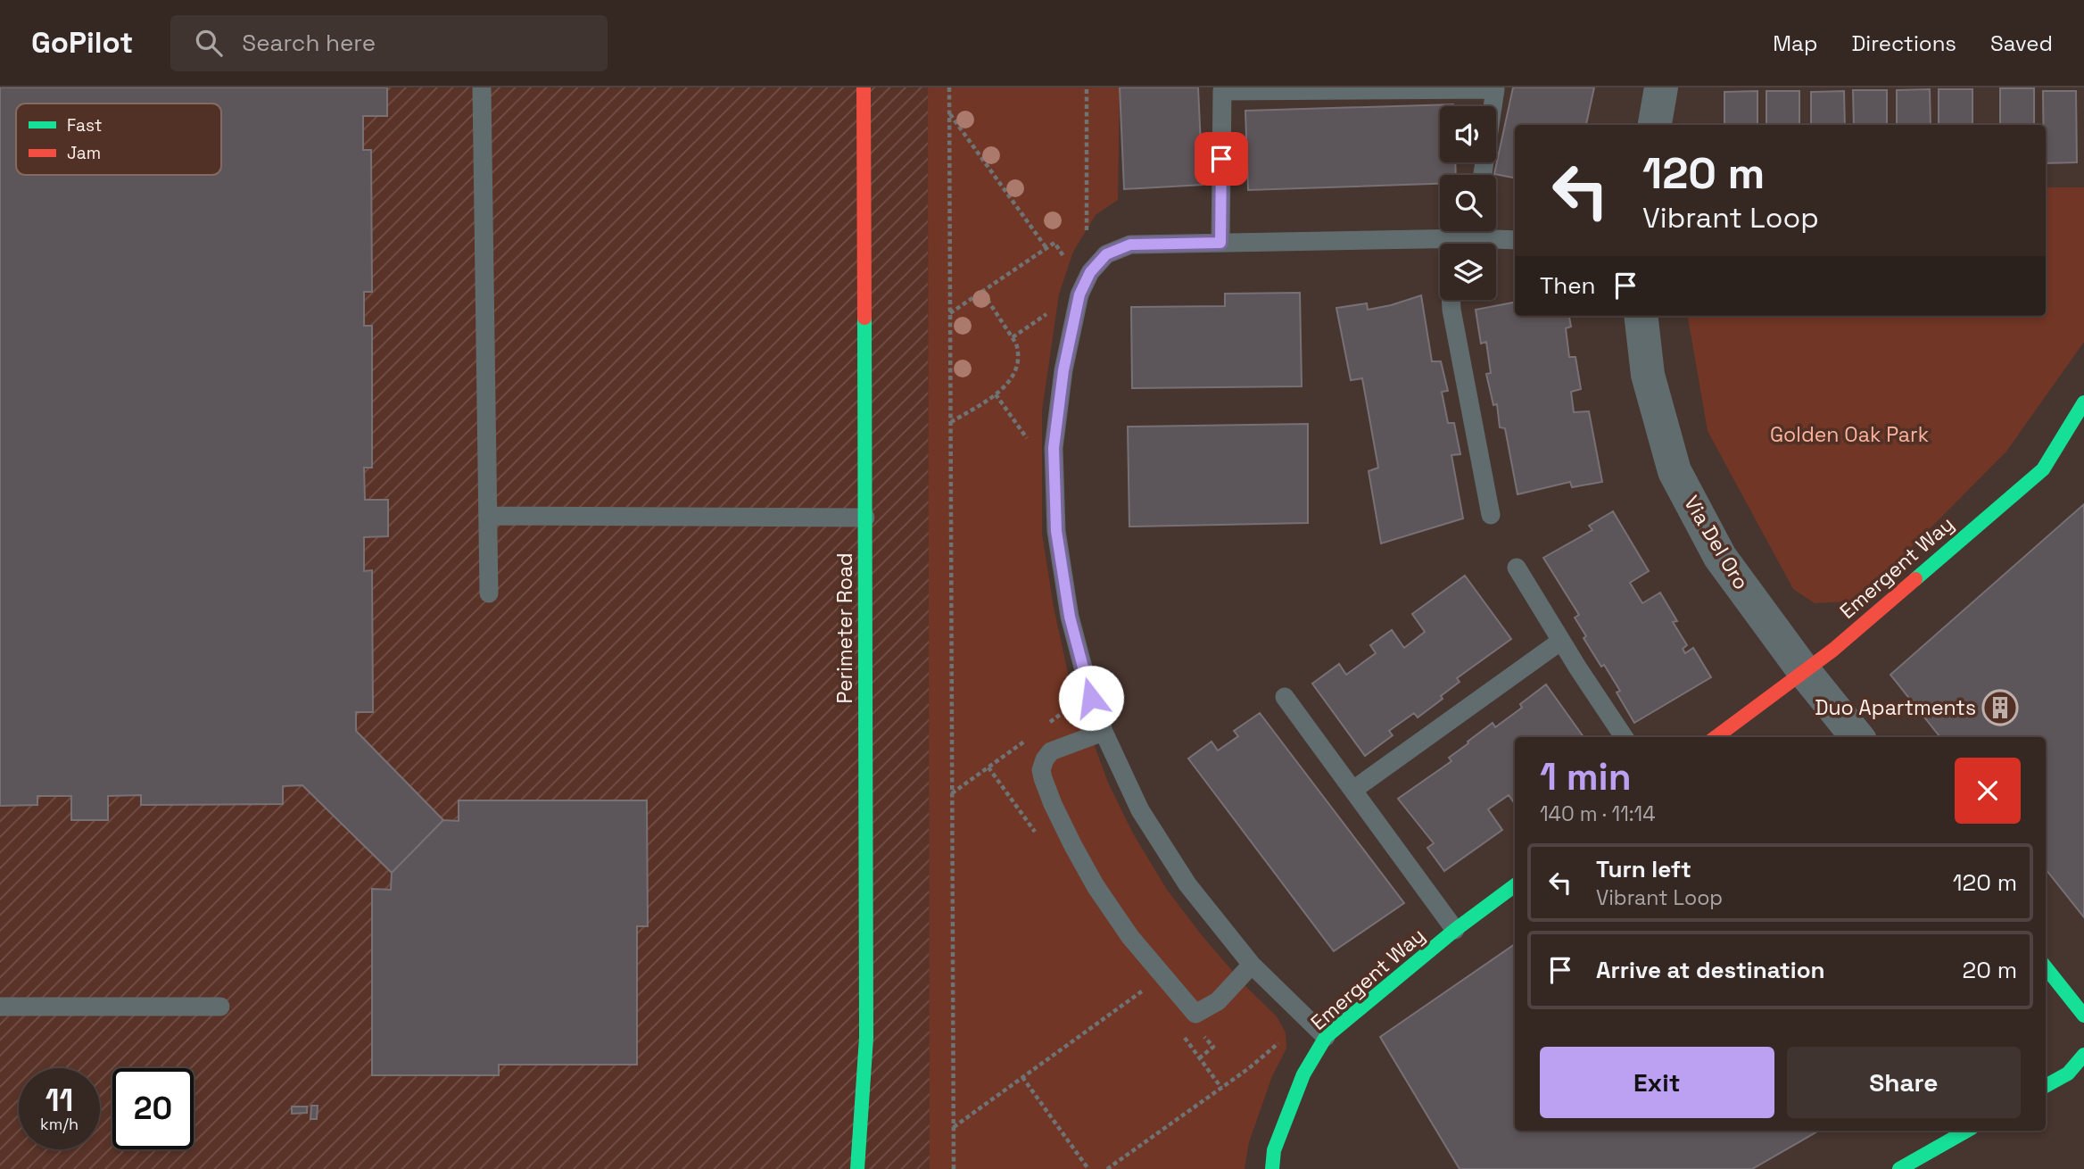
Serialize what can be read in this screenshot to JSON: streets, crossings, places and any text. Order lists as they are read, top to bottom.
{
  "streets": {
    "street": ["Via Del Oro", "Emergent Way", "Perimeter Road"]
  },
  "crossings": [
    ["Via Del Oro", "Emergent Way"]
  ],
  "parks": ["Golden Oak Park"],
  "places": {
    "building": ["Duo Apartments"]
  },
  "legend": ["Fast", "Jam"],
  "page": {
    "header": "GoPilot",
    "search": "Search here",
    "nav": ["Map", "Directions", "Saved"],
    "turn": ["120 m", "Vibrant Loop"],
    "then": "Then",
    "heading": ["1 min", "140 m · 11:14"],
    "list": [
      {
        "name": "Turn left",
        "note": "Vibrant Loop",
        "value": "120 m"
      },
      {
        "name": "Arrive at destination",
        "value": "20 m"
      }
    ],
    "buttons": ["Exit", "Share"],
    "speed": "11 km/h",
    "limit": "20"
  }
}
